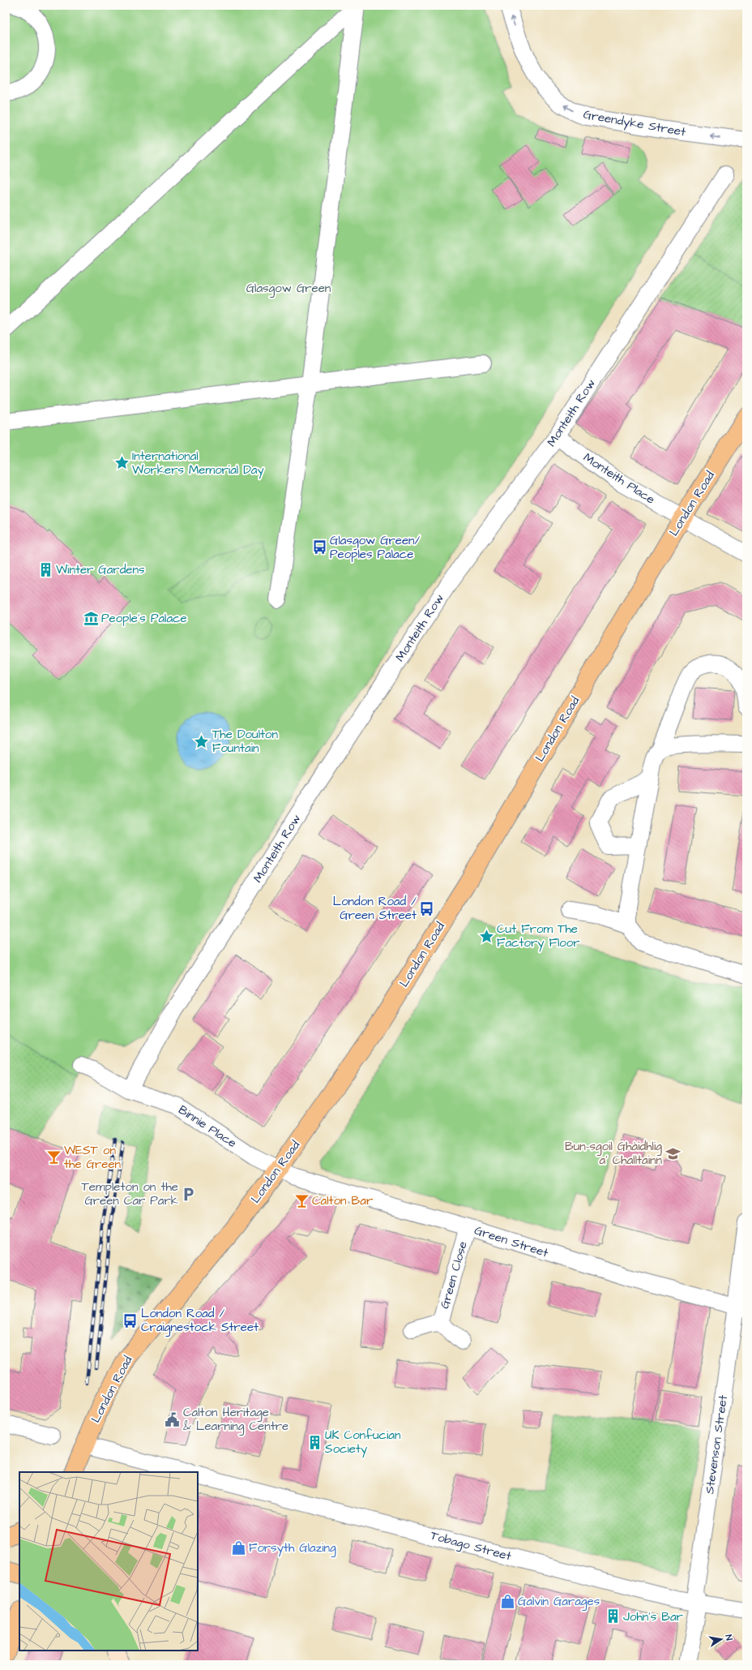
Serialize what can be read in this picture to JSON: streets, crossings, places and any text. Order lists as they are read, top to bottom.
{
  "streets": {
    "main road": ["London Road"],
    "street": [
      "Greendyke Street",
      "Monteith Row",
      "Monteith Place",
      "Binnie Place",
      "Green Street",
      "Green Close",
      "Stevenson Street",
      "Tobago Street"
    ]
  },
  "crossings": [
    ["Monteith Row", "Monteith Place"],
    ["Monteith Row", "Binnie Place"],
    ["Monteith Place", "London Road"],
    ["London Road", "Binnie Place"],
    ["London Road", "Green Street"],
    ["Binnie Place", "Green Street"],
    ["Green Street", "Green Close"],
    ["Green Street", "Stevenson Street"],
    ["Stevenson Street", "Tobago Street"]
  ],
  "one_way": ["Greendyke Street"],
  "parks": ["Glasgow Green"],
  "places": {
    "place": ["International Workers Memorial Day", "The Doulton Fountain", "Cut From The Factory Floor"],
    "bus stop": ["Glasgow Green/ Peoples Palace", "London Road / Green Street", "London Road / Craignestock Street"],
    "building": ["Winter Gardens", "UK Confucian Society", "John's Bar"],
    "museum": ["People's Palace"],
    "school or university": ["Bun-sgoil Ghàidhlig a' Challtainn"],
    "bar": ["WEST on the Green", "Calton Bar"],
    "parking": ["Templeton on the Green Car Park"],
    "public building": ["Calton Heritage & Learning Centre"],
    "shop": ["Forsyth Glazing", "Galvin Garages"]
  },
  "north": "right"
}
